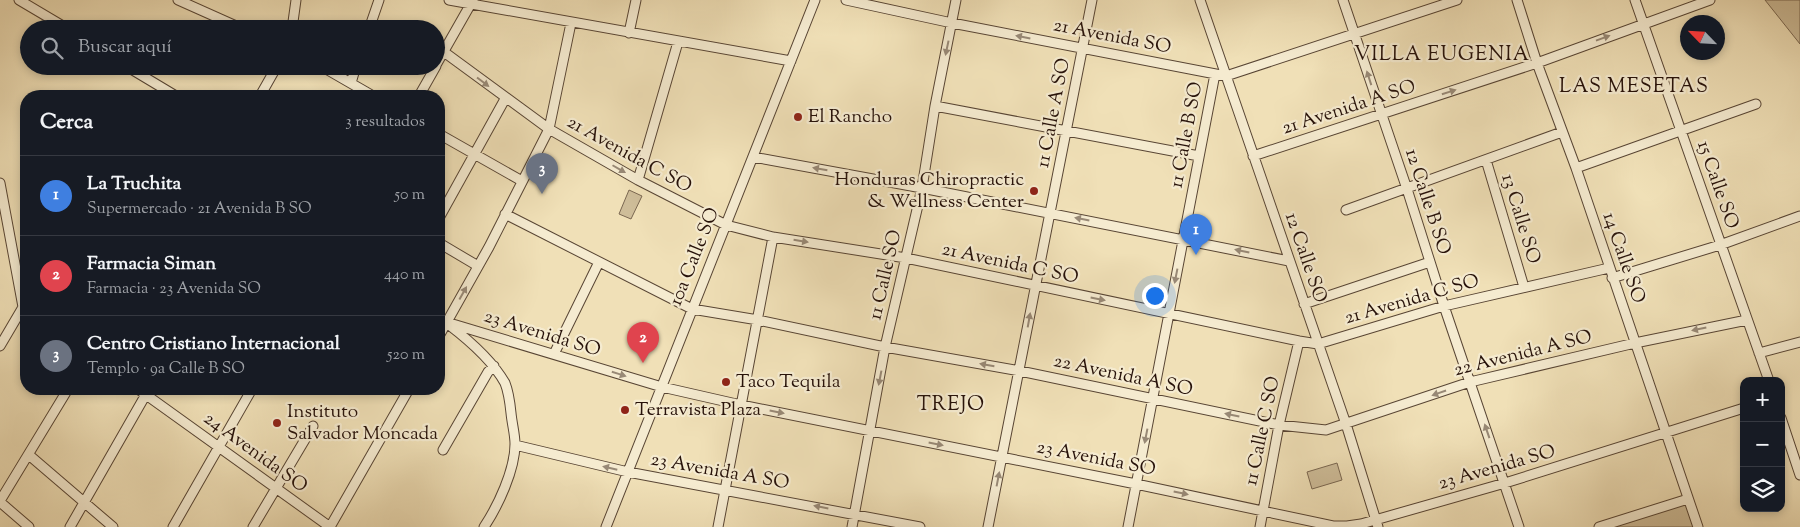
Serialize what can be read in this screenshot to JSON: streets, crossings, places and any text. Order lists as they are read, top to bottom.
{
  "streets": {
    "street": [
      "21 Avenida SO",
      "21 Avenida A SO",
      "11 Calle A SO",
      "11 Calle B SO",
      "21 Avenida C SO",
      "15 Calle SO",
      "12 Calle B SO",
      "13 Calle SO",
      "10a Calle SO",
      "12 Calle SO",
      "14 Calle SO",
      "11 Calle SO",
      "23 Avenida SO",
      "22 Avenida A SO",
      "11 Calle C SO",
      "24 Avenida SO",
      "23 Avenida A SO"
    ]
  },
  "crossings": [
    ["21 Avenida SO", "11 Calle A SO"],
    ["21 Avenida SO", "11 Calle B SO"],
    ["21 Avenida SO", "12 Calle SO"],
    ["21 Avenida SO", "11 Calle SO"],
    ["21 Avenida A SO", "15 Calle SO"],
    ["21 Avenida A SO", "12 Calle B SO"],
    ["21 Avenida A SO", "12 Calle SO"],
    ["21 Avenida A SO", "14 Calle SO"],
    ["11 Calle A SO", "21 Avenida C SO"],
    ["11 Calle A SO", "23 Avenida SO"],
    ["11 Calle A SO", "22 Avenida A SO"],
    ["11 Calle B SO", "21 Avenida C SO"],
    ["11 Calle B SO", "23 Avenida SO"],
    ["11 Calle B SO", "22 Avenida A SO"],
    ["21 Avenida C SO", "12 Calle B SO"],
    ["21 Avenida C SO", "13 Calle SO"],
    ["21 Avenida C SO", "10a Calle SO"],
    ["21 Avenida C SO", "12 Calle SO"],
    ["21 Avenida C SO", "14 Calle SO"],
    ["21 Avenida C SO", "11 Calle SO"],
    ["21 Avenida C SO", "11 Calle C SO"],
    ["15 Calle SO", "22 Avenida A SO"],
    ["12 Calle B SO", "23 Avenida SO"],
    ["12 Calle B SO", "22 Avenida A SO"],
    ["10a Calle SO", "23 Avenida SO"],
    ["10a Calle SO", "22 Avenida A SO"],
    ["10a Calle SO", "23 Avenida A SO"],
    ["12 Calle SO", "23 Avenida SO"],
    ["12 Calle SO", "22 Avenida A SO"],
    ["14 Calle SO", "23 Avenida SO"],
    ["14 Calle SO", "22 Avenida A SO"],
    ["11 Calle SO", "23 Avenida SO"],
    ["11 Calle SO", "22 Avenida A SO"],
    ["11 Calle SO", "23 Avenida A SO"],
    ["23 Avenida SO", "11 Calle C SO"],
    ["22 Avenida A SO", "11 Calle C SO"]
  ],
  "one_way": [
    "11 Calle B SO",
    "23 Avenida SO",
    "22 Avenida A SO",
    "23 Avenida A SO"
  ],
  "districts": ["VILLA EUGENIA", "LAS MESETAS", "TREJO"],
  "places": [
    "El Rancho",
    "Honduras Chiropractic & Wellness Center",
    "Taco Tequila",
    "Terravista Plaza",
    "Instituto Salvador Moncada"
  ],
  "north": "top left",
  "page": {
    "search": "Buscar aquí",
    "heading": ["Cerca", "3 resultados"],
    "pins": ["3", "1", "2"],
    "list": [
      {
        "mark": "1",
        "name": "La Truchita",
        "note": "Supermercado · 21 Avenida B SO",
        "value": "50 m"
      },
      {
        "mark": "2",
        "name": "Farmacia Siman",
        "note": "Farmacia · 23 Avenida SO",
        "value": "440 m"
      },
      {
        "mark": "3",
        "name": "Centro Cristiano Internacional",
        "note": "Templo · 9a Calle B SO",
        "value": "520 m"
      }
    ],
    "map_buttons": ["+", "−"]
  }
}
